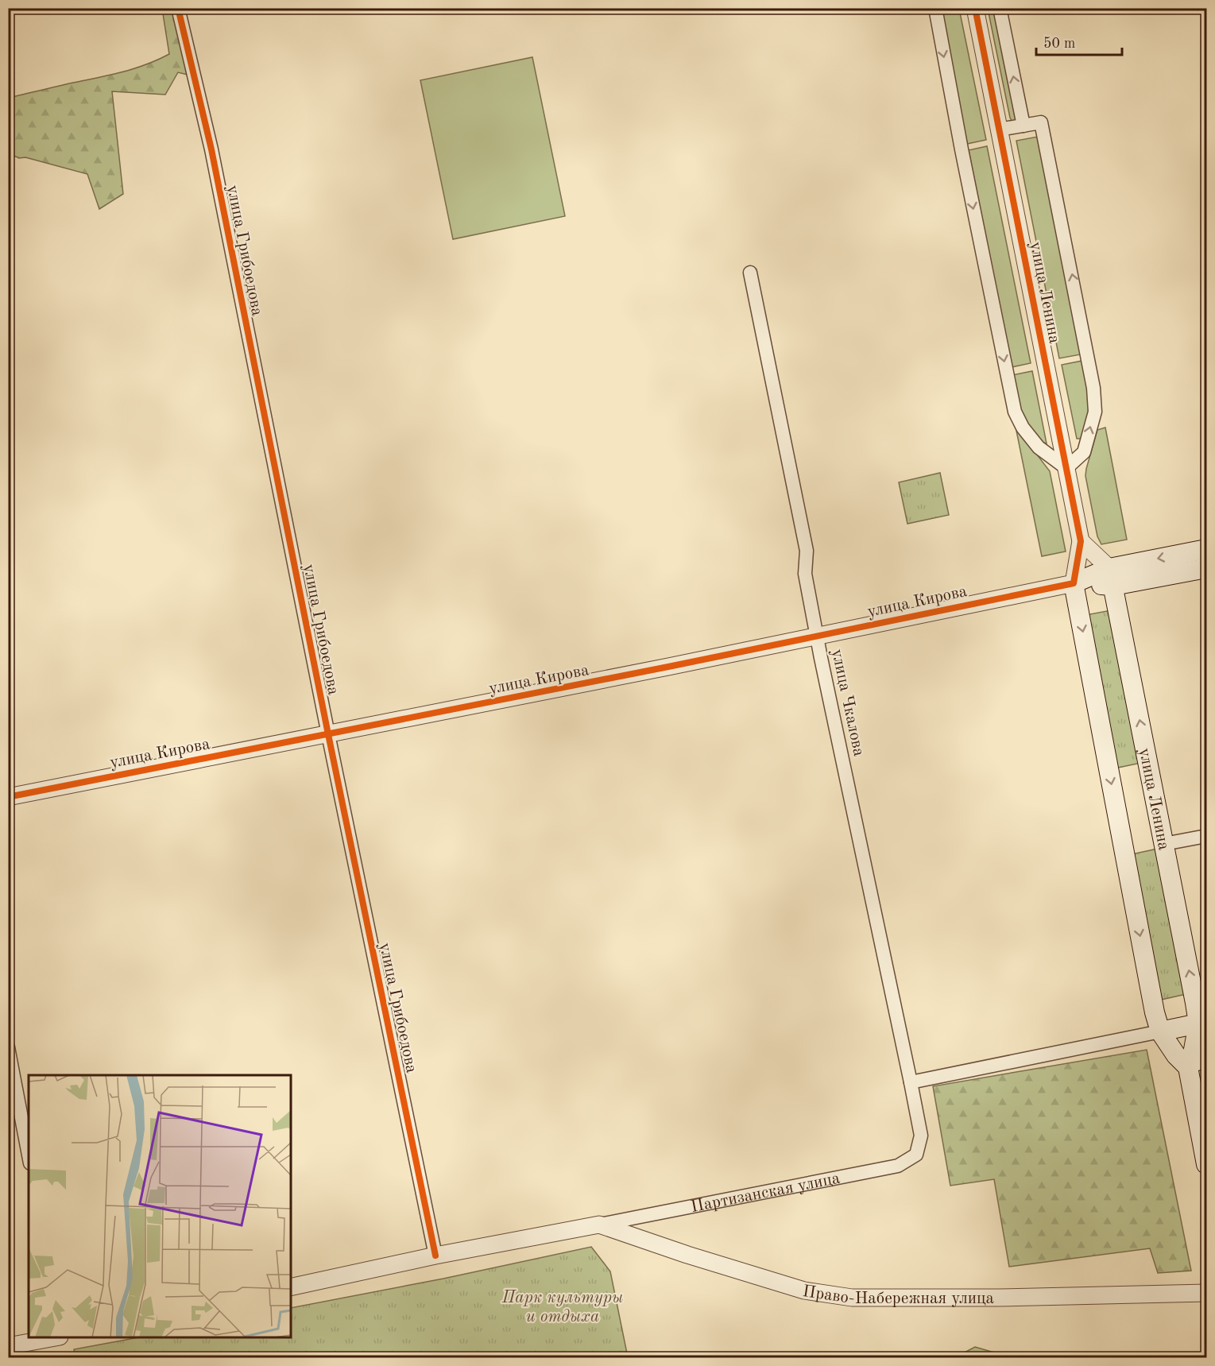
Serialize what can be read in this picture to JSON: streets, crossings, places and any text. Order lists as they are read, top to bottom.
{
  "streets": {
    "main road": ["улица Ленина", "улица Кирова"],
    "street": [
      "улица Грибоедова",
      "улица Чкалова",
      "Партизанская улица",
      "Право-Набережная улица"
    ]
  },
  "crossings": [
    ["улица Грибоедова", "улица Кирова"],
    ["улица Грибоедова", "Партизанская улица"],
    ["улица Ленина", "улица Кирова"],
    ["улица Кирова", "улица Чкалова"],
    ["улица Чкалова", "Партизанская улица"],
    ["Партизанская улица", "Право-Набережная улица"]
  ],
  "parks": ["Парк культуры и отдыха"],
  "scale_bar": "50 m"
}
